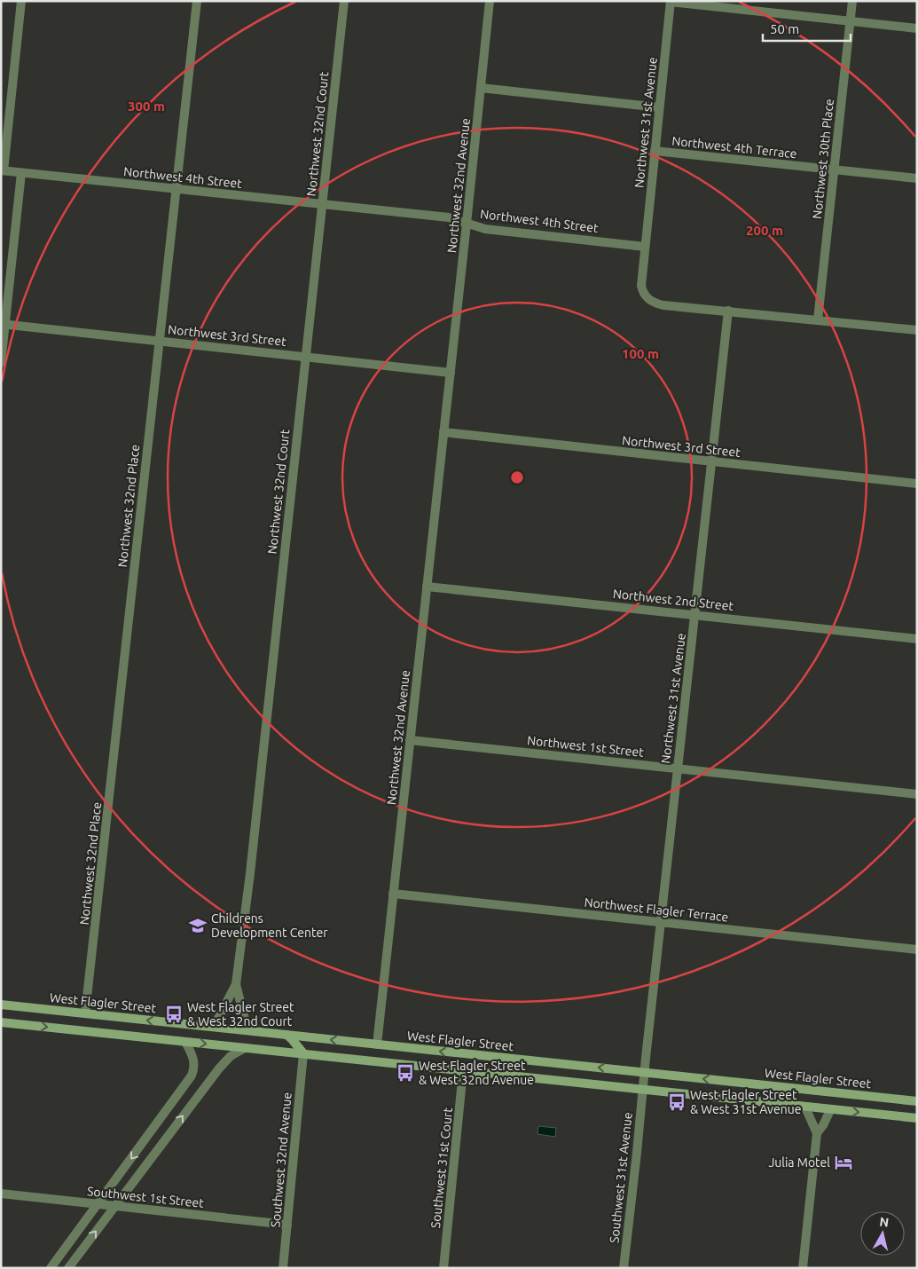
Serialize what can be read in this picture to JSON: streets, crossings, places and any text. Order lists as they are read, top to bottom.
{
  "streets": {
    "main road": ["West Flagler Street"],
    "street": [
      "Northwest 31st Avenue",
      "Northwest 32nd Court",
      "Northwest 4th Terrace",
      "Northwest 30th Place",
      "Northwest 4th Street",
      "Northwest 32nd Avenue",
      "Northwest 3rd Street",
      "Northwest 32nd Place",
      "Northwest 2nd Street",
      "Northwest 1st Street",
      "Northwest Flagler Terrace",
      "Southwest 32nd Avenue",
      "Southwest 31st Court",
      "Southwest 31st Avenue",
      "Southwest 1st Street"
    ]
  },
  "crossings": [
    ["Northwest 31st Avenue", "Northwest 4th Terrace"],
    ["Northwest 31st Avenue", "Northwest 4th Street"],
    ["Northwest 31st Avenue", "Northwest 3rd Street"],
    ["Northwest 31st Avenue", "Northwest 2nd Street"],
    ["Northwest 31st Avenue", "Northwest 1st Street"],
    ["Northwest 31st Avenue", "Northwest Flagler Terrace"],
    ["Northwest 31st Avenue", "West Flagler Street"],
    ["Northwest 31st Avenue", "Southwest 31st Avenue"],
    ["Northwest 32nd Court", "Northwest 4th Street"],
    ["Northwest 32nd Court", "Northwest 3rd Street"],
    ["Northwest 32nd Court", "West Flagler Street"],
    ["Northwest 4th Terrace", "Northwest 30th Place"],
    ["Northwest 4th Street", "Northwest 32nd Avenue"],
    ["Northwest 4th Street", "Northwest 32nd Place"],
    ["Northwest 32nd Avenue", "Northwest 3rd Street"],
    ["Northwest 32nd Avenue", "Northwest 2nd Street"],
    ["Northwest 32nd Avenue", "Northwest 1st Street"],
    ["Northwest 32nd Avenue", "Northwest Flagler Terrace"],
    ["Northwest 32nd Avenue", "West Flagler Street"],
    ["Northwest 3rd Street", "Northwest 32nd Place"],
    ["Northwest 32nd Place", "West Flagler Street"],
    ["Southwest 32nd Avenue", "Southwest 1st Street"]
  ],
  "places": {
    "school or university": ["Childrens Development Center"],
    "bus stop": ["West Flagler Street & West 32nd Court", "West Flagler Street & West 32nd Avenue", "West Flagler Street & West 31st Avenue"],
    "hotel": ["Julia Motel"]
  },
  "scale_bar": "50 m",
  "north": "top",
  "rings": ["300 m", "200 m", "100 m"]
}
